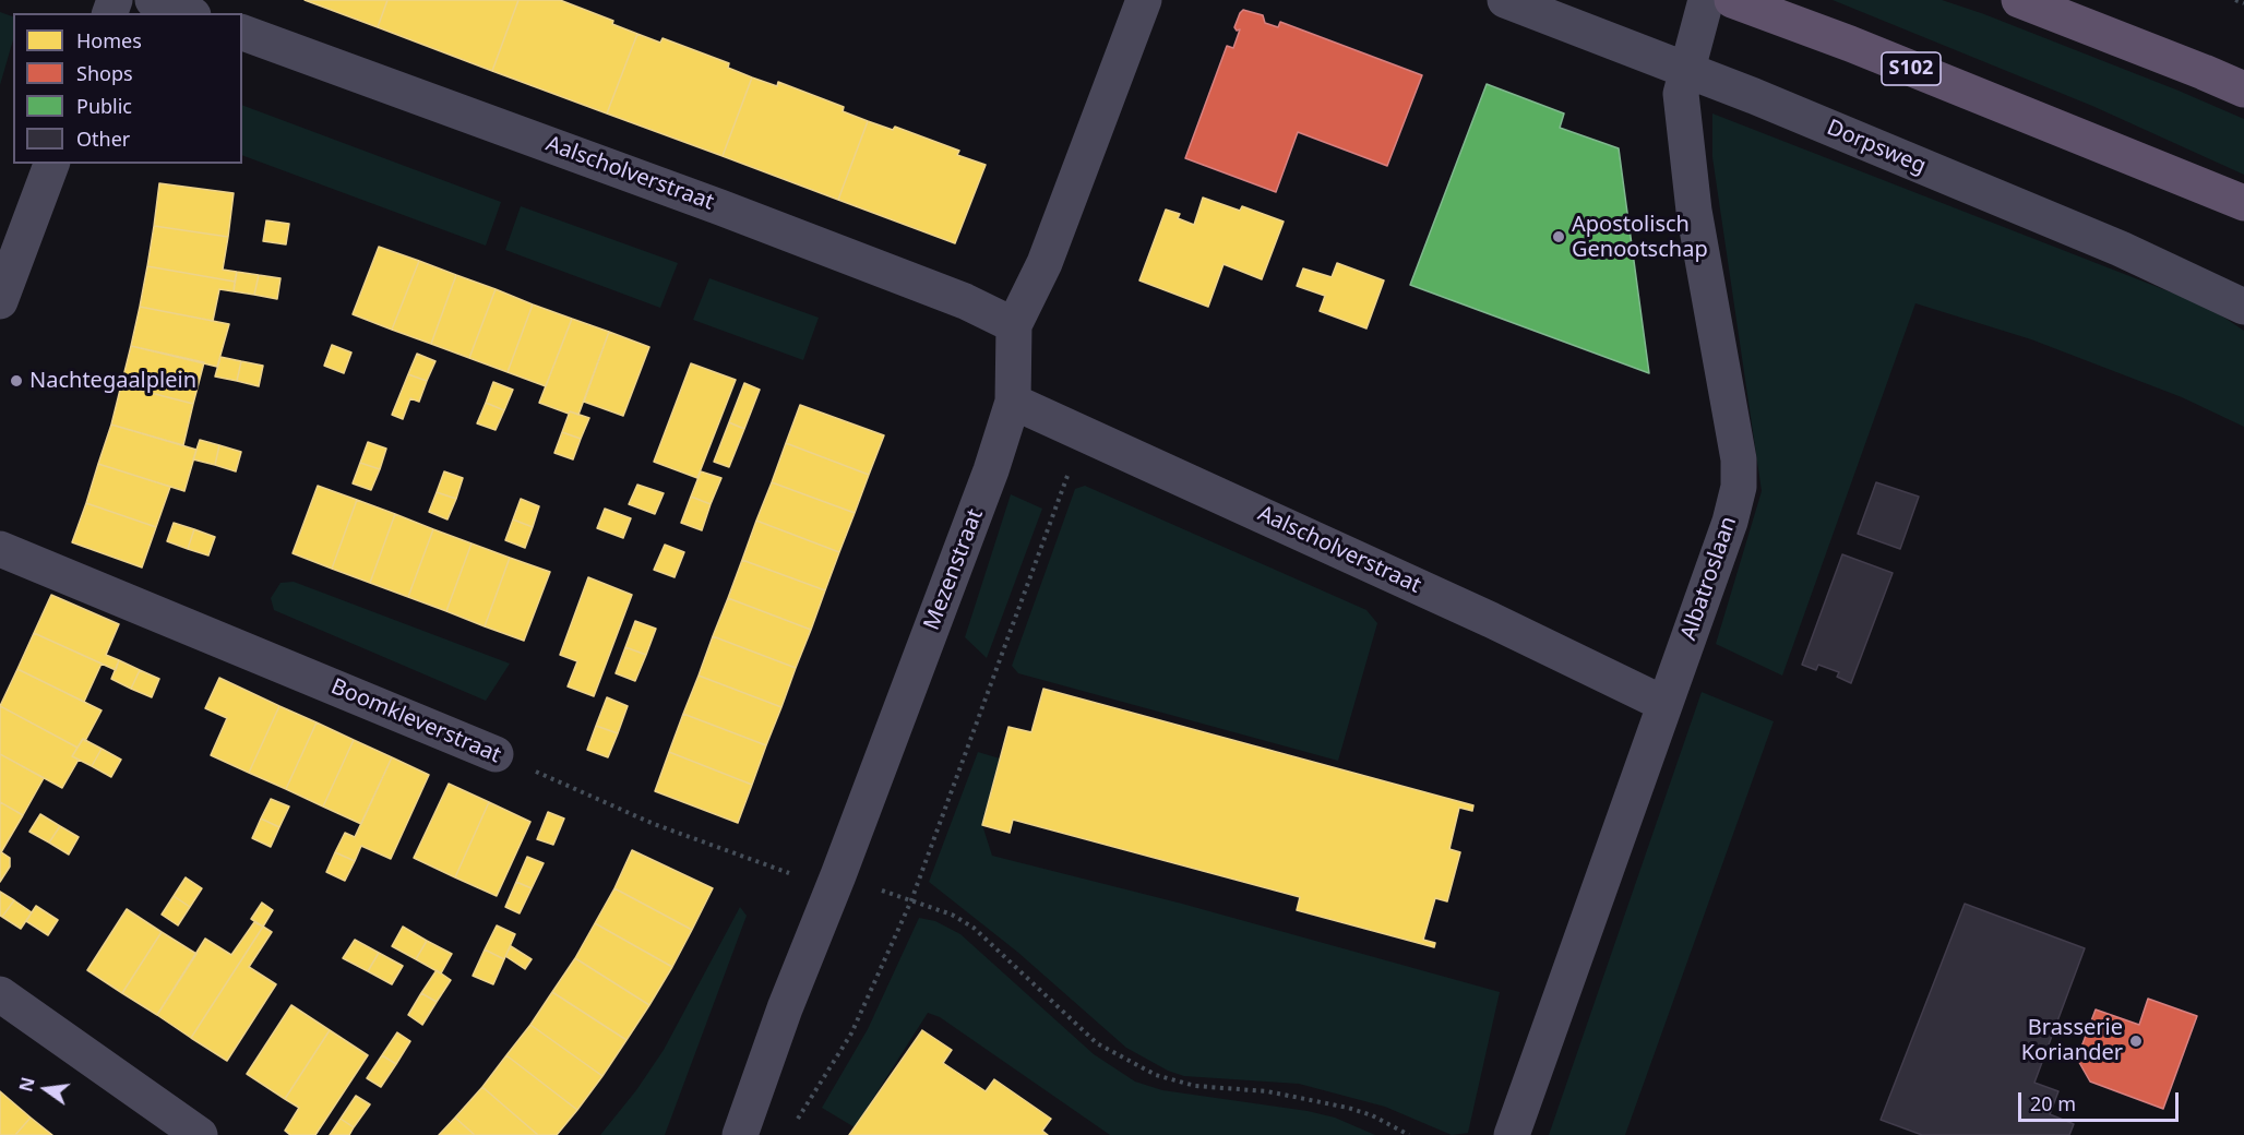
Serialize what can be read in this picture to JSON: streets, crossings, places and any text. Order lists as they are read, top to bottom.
{
  "streets": {
    "main road": ["S102"],
    "street": [
      "Dorpsweg",
      "Aalscholverstraat",
      "Mezenstraat",
      "Albatroslaan",
      "Boomkleverstraat"
    ]
  },
  "crossings": [
    ["Dorpsweg", "Albatroslaan"],
    ["Aalscholverstraat", "Mezenstraat"],
    ["Aalscholverstraat", "Albatroslaan"],
    ["Mezenstraat", "Boomkleverstraat"]
  ],
  "places": ["Apostolisch Genootschap", "Nachtegaalplein", "Brasserie Koriander"],
  "legend": [
    "Homes",
    "Shops",
    "Public",
    "Other"
  ],
  "scale_bar": "20 m",
  "north": "left"
}
